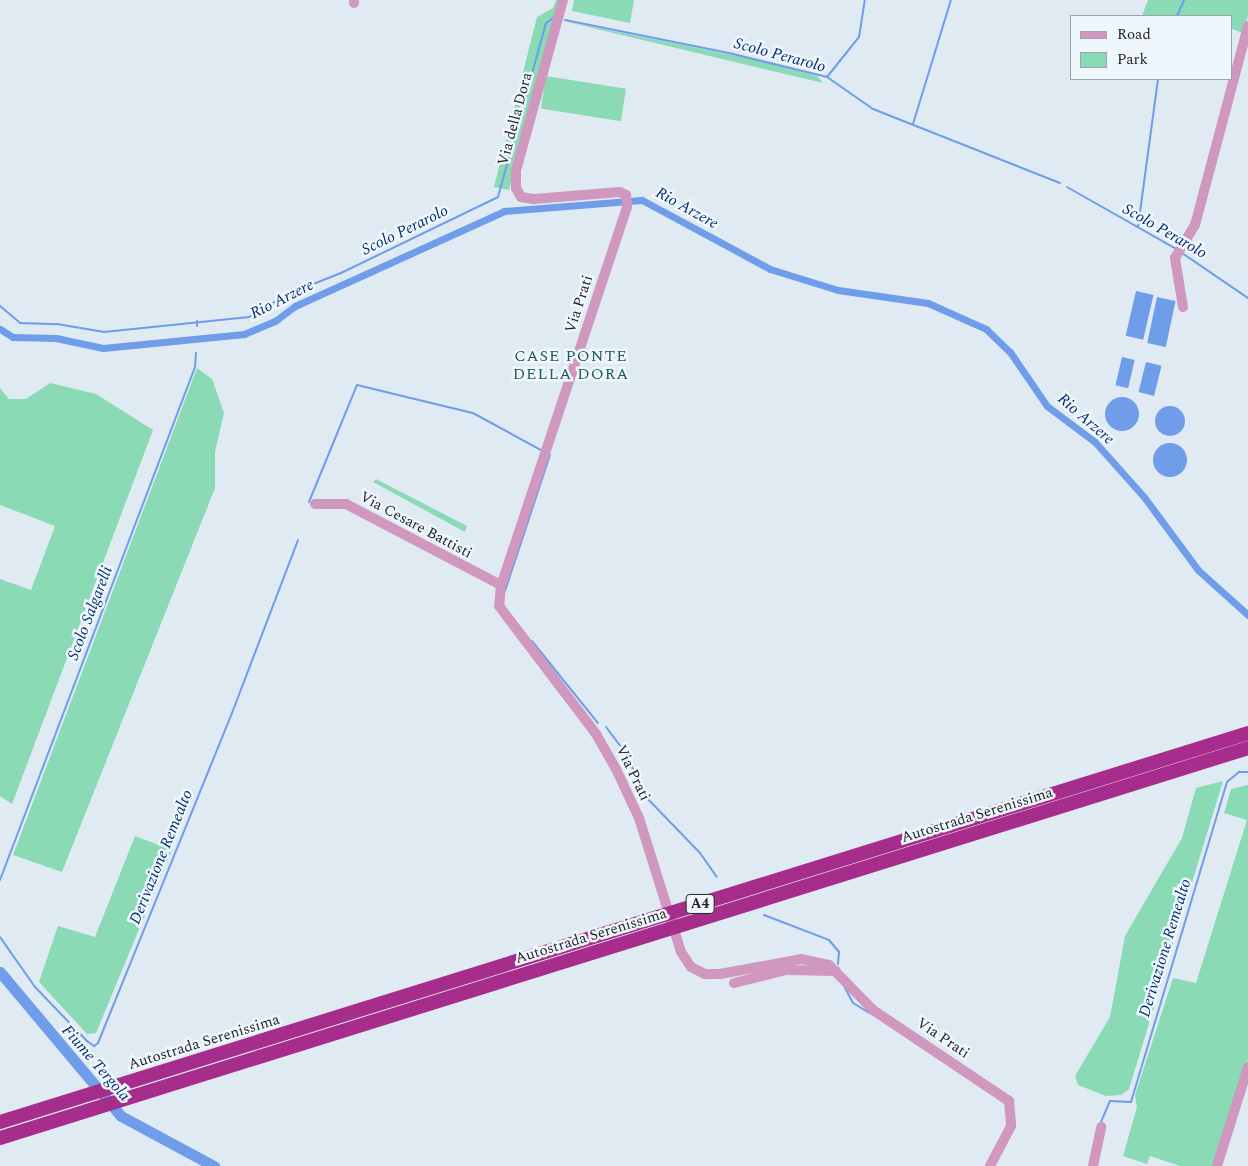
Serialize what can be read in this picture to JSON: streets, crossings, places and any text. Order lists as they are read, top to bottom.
{
  "streets": {
    "highway": ["Autostrada Serenissima", "A4"],
    "street": ["Via della Dora", "Via Prati", "Via Cesare Battisti"]
  },
  "crossings": [
    ["Via della Dora", "Via Prati"],
    ["Via Prati", "Via Cesare Battisti"]
  ],
  "districts": ["CASE PONTE DELLA DORA"],
  "water": [
    "Scolo Perarolo",
    "Rio Arzere",
    "Scolo Salgarelli",
    "Derivazione Remealto",
    "Fiume Tergola"
  ],
  "legend": ["Road", "Park"]
}
